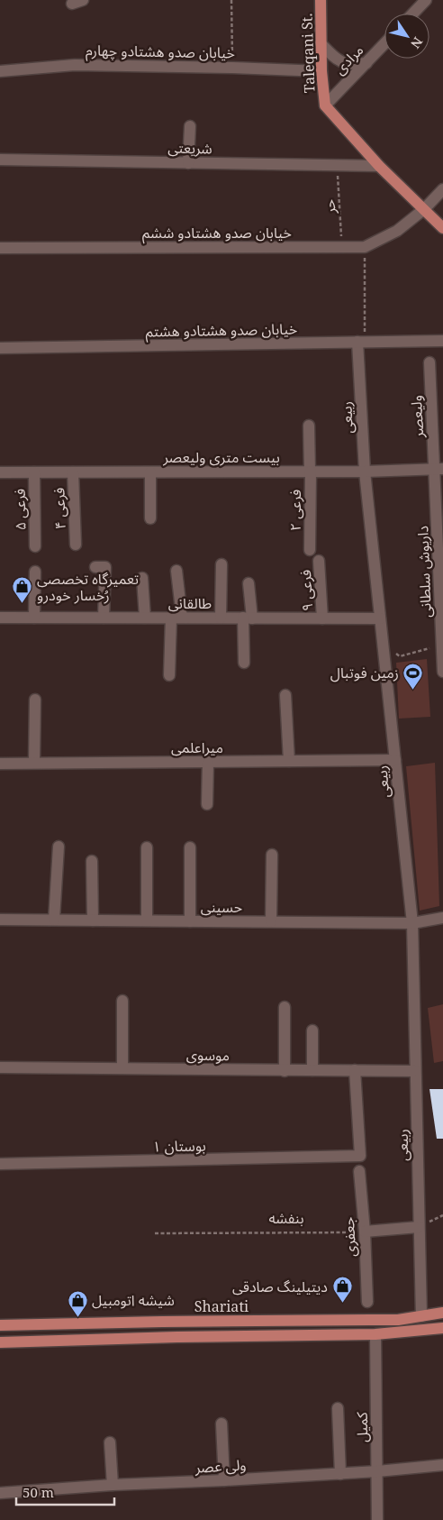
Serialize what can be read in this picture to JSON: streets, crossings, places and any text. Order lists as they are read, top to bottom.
{
  "streets": {
    "main road": ["Taleqani St.", "Shariati"],
    "street": [
      "خیابان صدو هشتادو چهارم",
      "مرادی",
      "شریعتی",
      "خیابان صدو هشتادو ششم",
      "خیابان صدو هشتادو هشتم",
      "ولیعصر",
      "ربیعی",
      "بیست متری ولیعصر",
      "فرعی ۴",
      "فرعی ۵",
      "فرعی ۲",
      "داریوش سلطانی",
      "فرعی ۹",
      "طالقانی",
      "میراعلمی",
      "حسینی",
      "موسوی",
      "بوستان ۱",
      "جعفری",
      "کمیل",
      "ولی عصر"
    ],
    "path": ["حر", "بنفشه"]
  },
  "crossings": [
    ["خیابان صدو هشتادو چهارم", "Taleqani St."],
    ["Taleqani St.", "مرادی"],
    ["شریعتی", "حر"],
    ["حر", "خیابان صدو هشتادو ششم"],
    ["خیابان صدو هشتادو هشتم", "ربیعی"],
    ["ولیعصر", "بیست متری ولیعصر"],
    ["ولیعصر", "داریوش سلطانی"],
    ["ربیعی", "بیست متری ولیعصر"],
    ["ربیعی", "طالقانی"],
    ["ربیعی", "میراعلمی"],
    ["ربیعی", "حسینی"],
    ["ربیعی", "موسوی"],
    ["ربیعی", "Shariati"],
    ["بیست متری ولیعصر", "فرعی ۴"],
    ["بیست متری ولیعصر", "فرعی ۵"],
    ["بیست متری ولیعصر", "فرعی ۲"],
    ["بیست متری ولیعصر", "داریوش سلطانی"],
    ["فرعی ۹", "طالقانی"],
    ["موسوی", "بوستان ۱"],
    ["بنفشه", "جعفری"],
    ["Shariati", "کمیل"],
    ["کمیل", "ولی عصر"]
  ],
  "places": {
    "shop": ["تعمیرگاه تخصصی رُخسار خودرو", "دیتیلینگ صادقی", "شیشه اتومبیل"],
    "sports": ["زمین فوتبال"]
  },
  "scale_bar": "50 m",
  "north": "bottom right"
}
